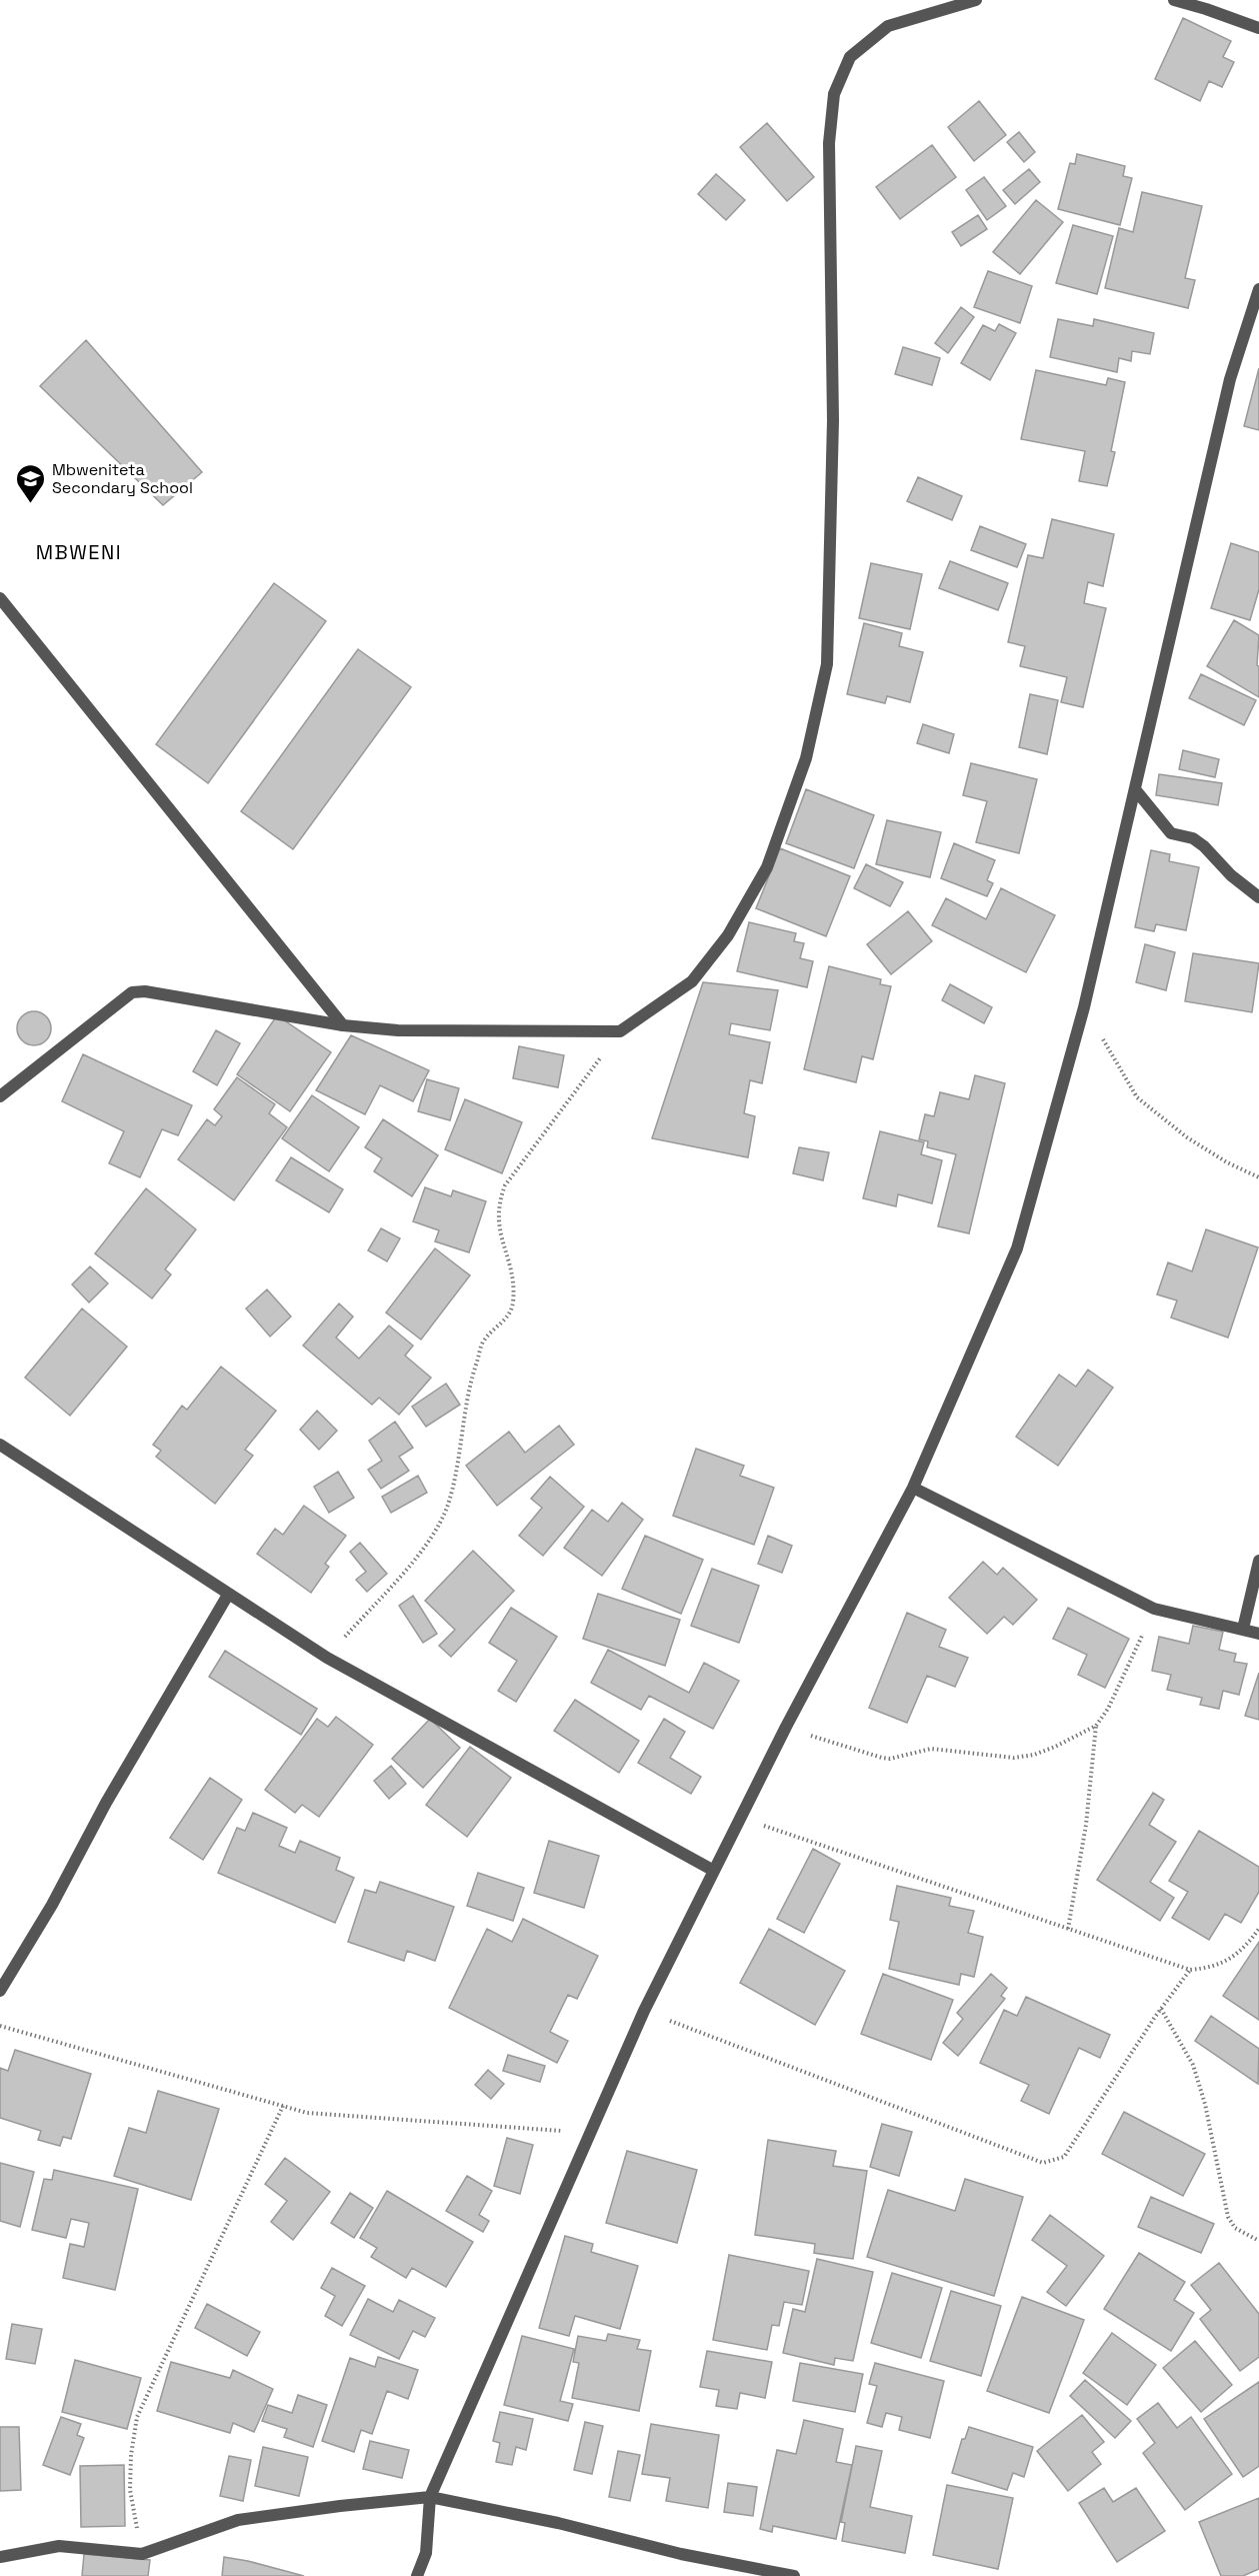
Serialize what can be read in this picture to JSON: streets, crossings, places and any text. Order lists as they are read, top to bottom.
{
  "districts": ["MBWENI"],
  "places": {
    "school or university": ["Mbweniteta Secondary School"]
  }
}
